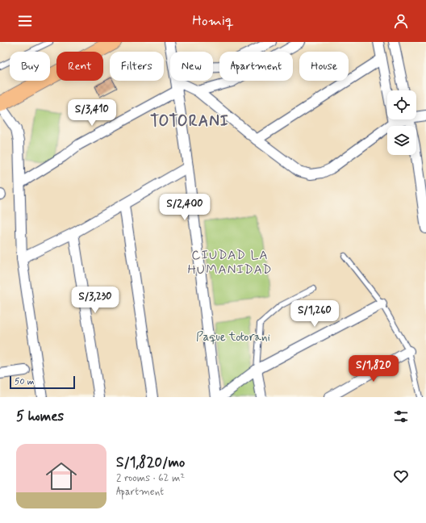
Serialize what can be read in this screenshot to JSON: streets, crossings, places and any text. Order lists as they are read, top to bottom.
{
  "districts": ["TOTORANI", "CIUDAD LA HUMANIDAD"],
  "parks": ["Paque totorani"],
  "scale_bar": "50 m",
  "page": {
    "header": "Homiq",
    "chip": [
      "Buy",
      "Rent",
      "Filters",
      "New",
      "Apartment",
      "House"
    ],
    "price": [
      "S/3,410",
      "S/2,400",
      "S/3,230",
      "S/1,260",
      "S/1,820"
    ],
    "scale": "50 m",
    "heading": "5 homes",
    "list": [
      {
        "name": "S/1,820/mo",
        "note": "2 rooms · 62 m² · Apartment"
      }
    ]
  }
}
